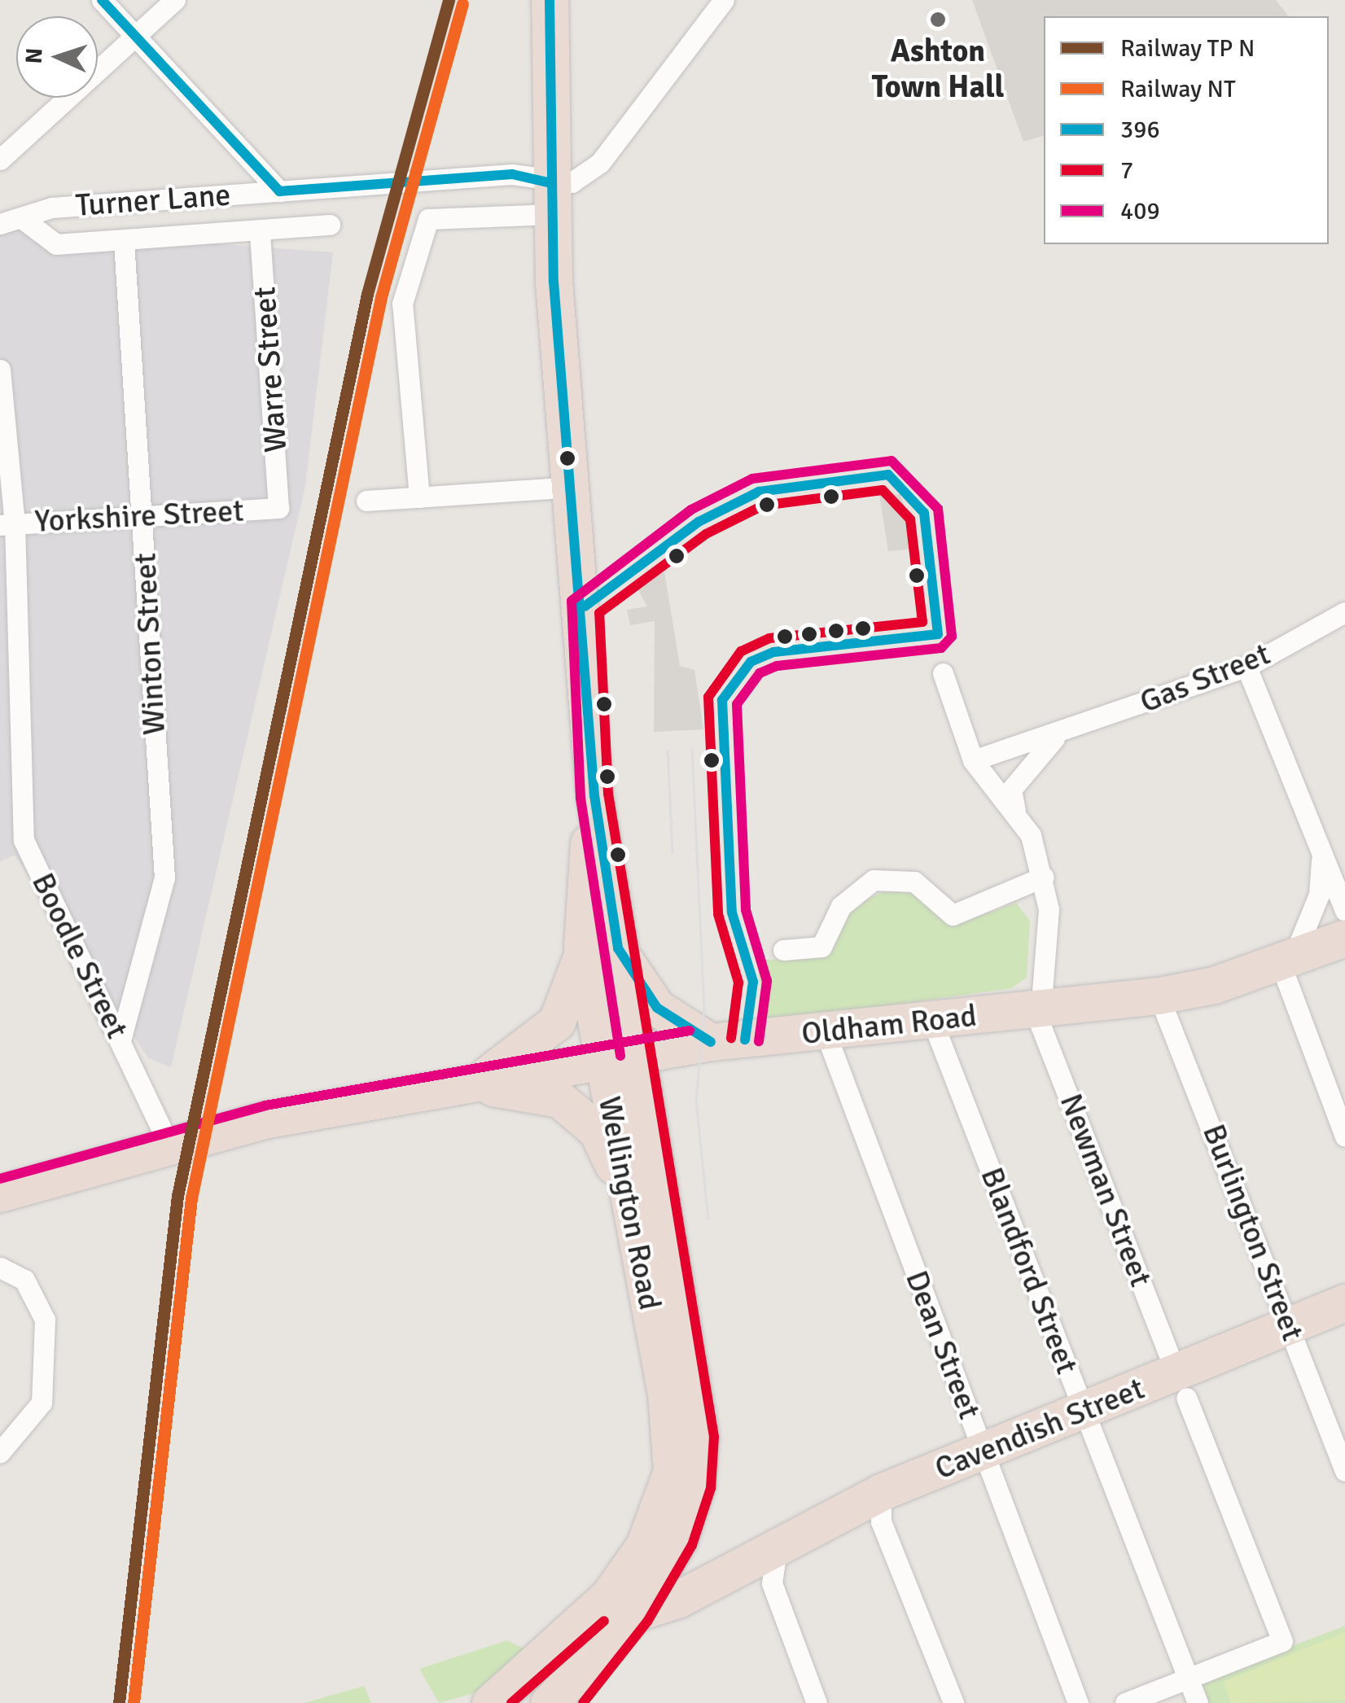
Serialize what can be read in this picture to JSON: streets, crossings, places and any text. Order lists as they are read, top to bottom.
{
  "streets": {
    "highway": ["Oldham Road", "Wellington Road", "Cavendish Street"],
    "street": [
      "Turner Lane",
      "Warre Street",
      "Yorkshire Street",
      "Winton Street",
      "Gas Street",
      "Boodle Street",
      "Newman Street",
      "Burlington Street",
      "Blandford Street",
      "Dean Street"
    ]
  },
  "crossings": [
    ["Turner Lane", "Wellington Road"],
    ["Warre Street", "Yorkshire Street"],
    ["Yorkshire Street", "Winton Street"],
    ["Yorkshire Street", "Boodle Street"],
    ["Winton Street", "Boodle Street"],
    ["Gas Street", "Newman Street"],
    ["Boodle Street", "Oldham Road"],
    ["Oldham Road", "Newman Street"],
    ["Oldham Road", "Wellington Road"],
    ["Oldham Road", "Burlington Street"],
    ["Oldham Road", "Blandford Street"],
    ["Oldham Road", "Dean Street"],
    ["Newman Street", "Blandford Street"],
    ["Newman Street", "Cavendish Street"],
    ["Burlington Street", "Cavendish Street"],
    ["Blandford Street", "Cavendish Street"],
    ["Dean Street", "Cavendish Street"]
  ],
  "places": ["Ashton Town Hall"],
  "lines": [
    "transit line 396",
    "rail line NT",
    "transit line 409",
    "transit line 7"
  ],
  "legend": [
    "Railway TP N",
    "Railway NT",
    "396",
    "7",
    "409"
  ],
  "north": "left"
}
